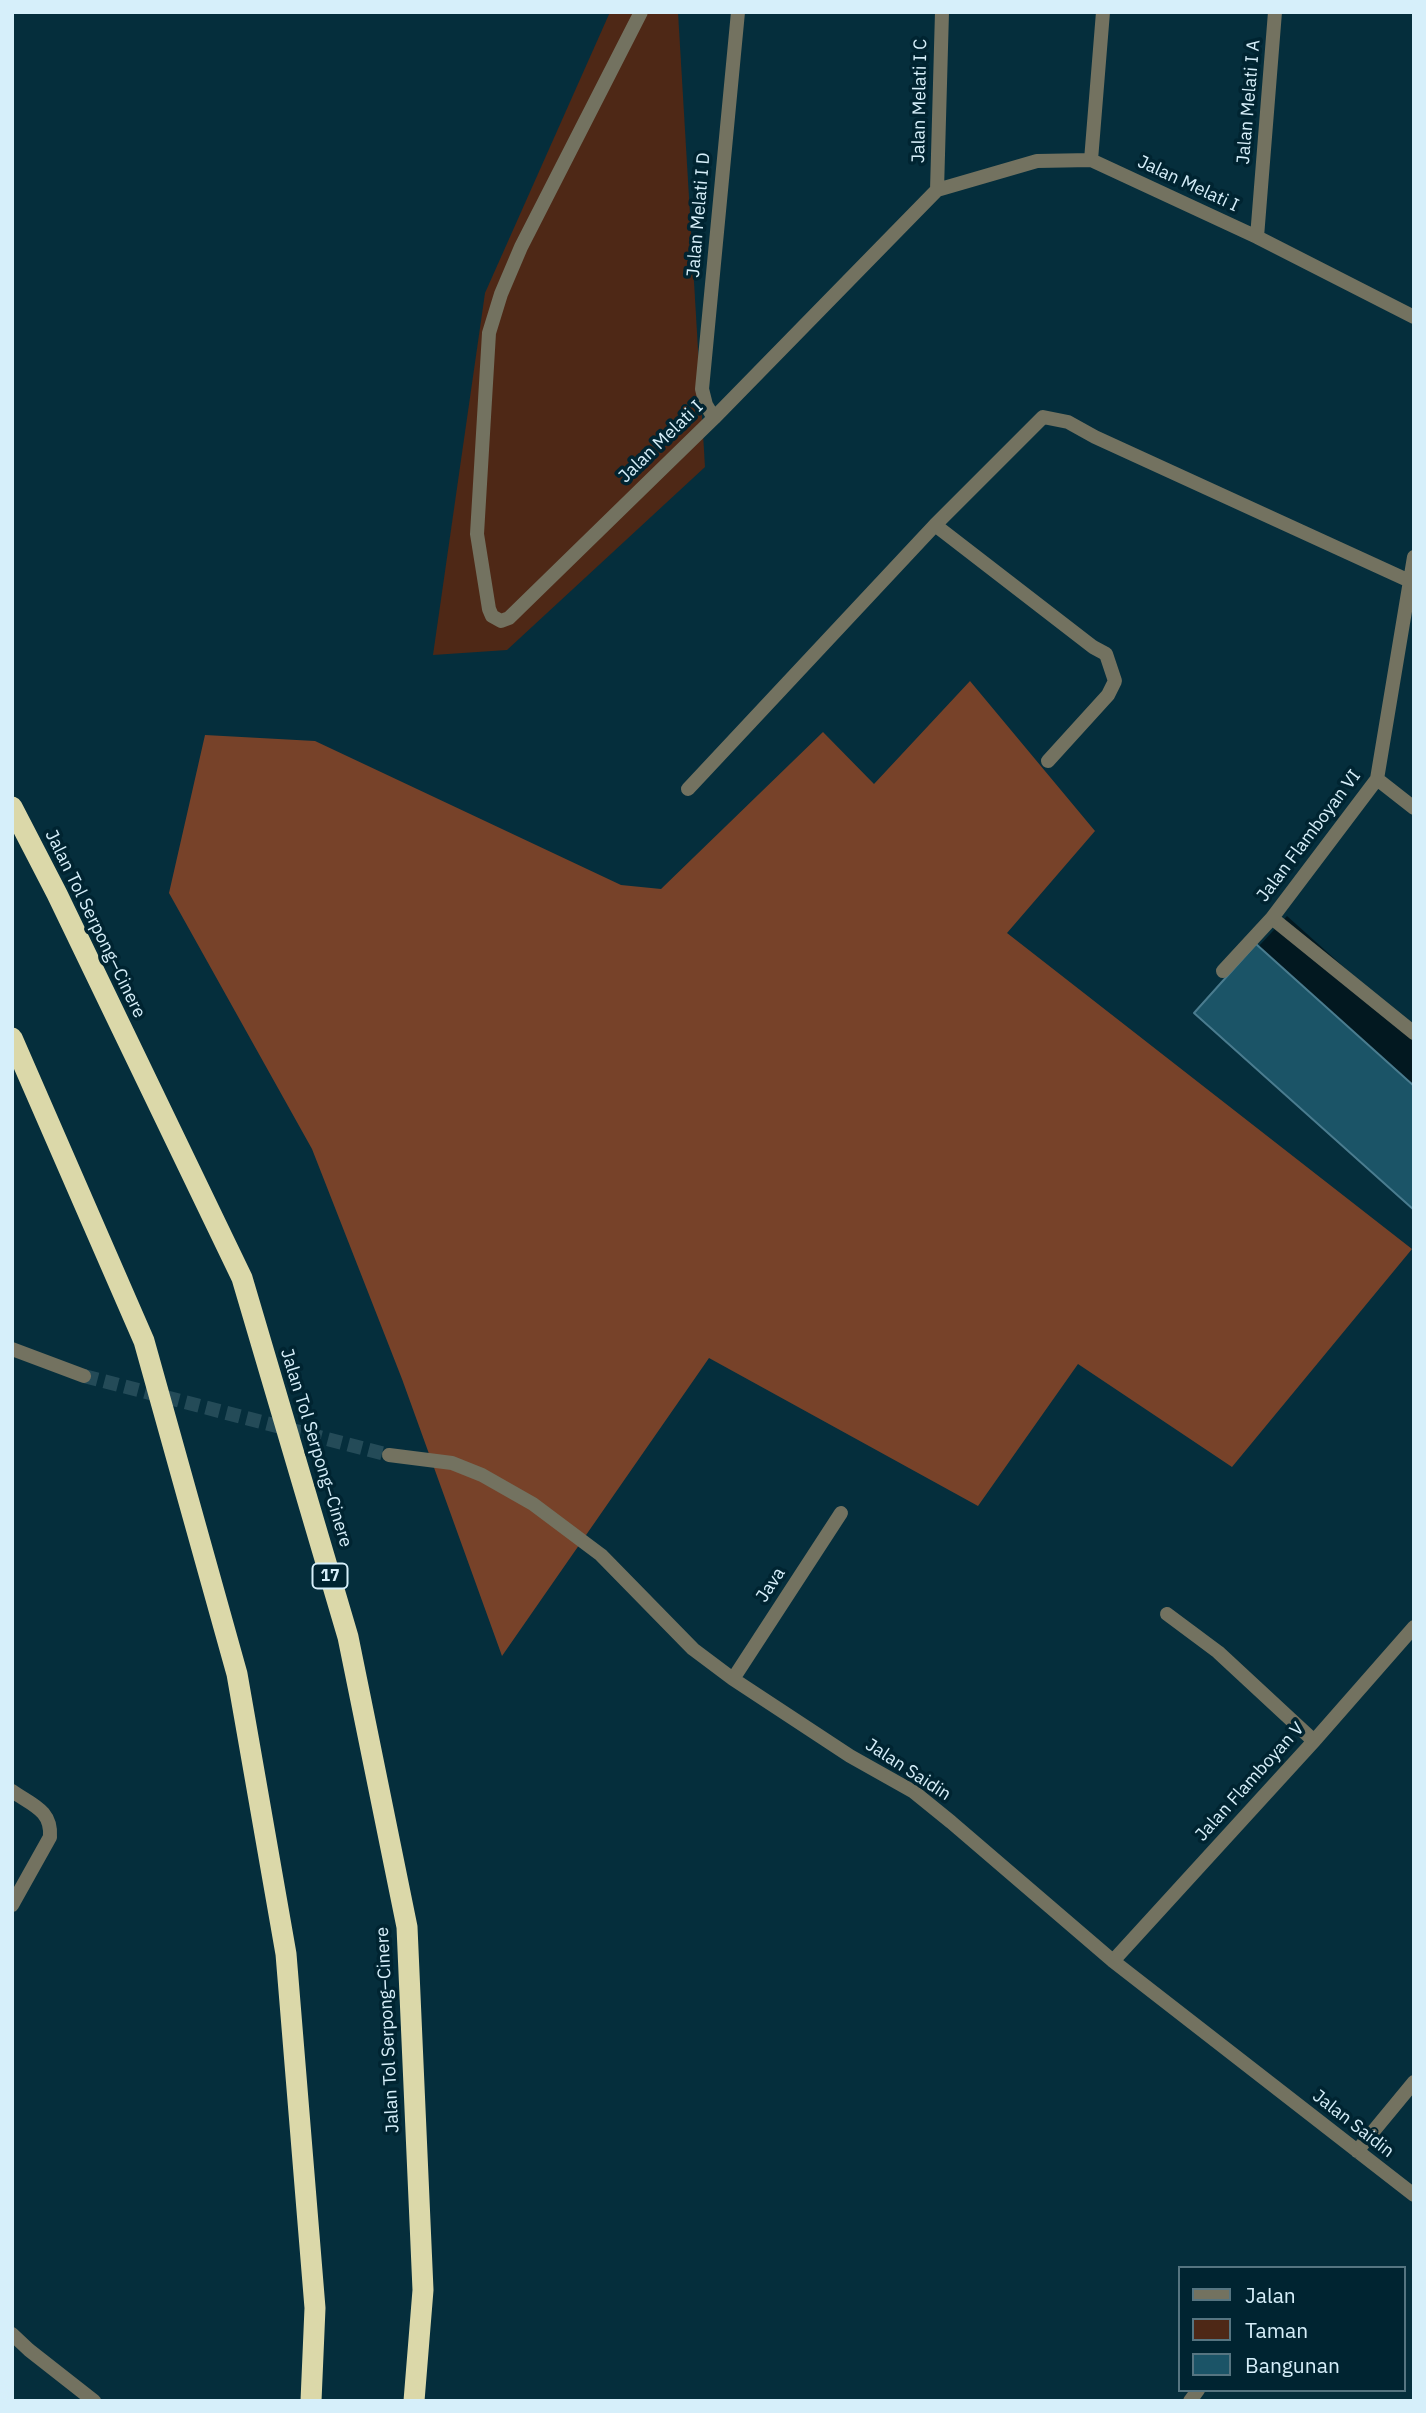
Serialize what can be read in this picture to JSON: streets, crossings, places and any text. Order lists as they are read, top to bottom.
{
  "streets": {
    "highway": ["Jalan Tol Serpong–Cinere", "17"],
    "street": [
      "Jalan Melati I C",
      "Jalan Melati I A",
      "Jalan Melati I",
      "Jalan Melati I D",
      "Jalan Flamboyan VI",
      "Java",
      "Jalan Saidin",
      "Jalan Flamboyan V"
    ]
  },
  "crossings": [
    ["Jalan Melati I C", "Jalan Melati I"],
    ["Jalan Melati I A", "Jalan Melati I"],
    ["Jalan Melati I", "Jalan Melati I D"],
    ["Java", "Jalan Saidin"],
    ["Jalan Saidin", "Jalan Flamboyan V"]
  ],
  "legend": ["Jalan", "Taman", "Bangunan"]
}
